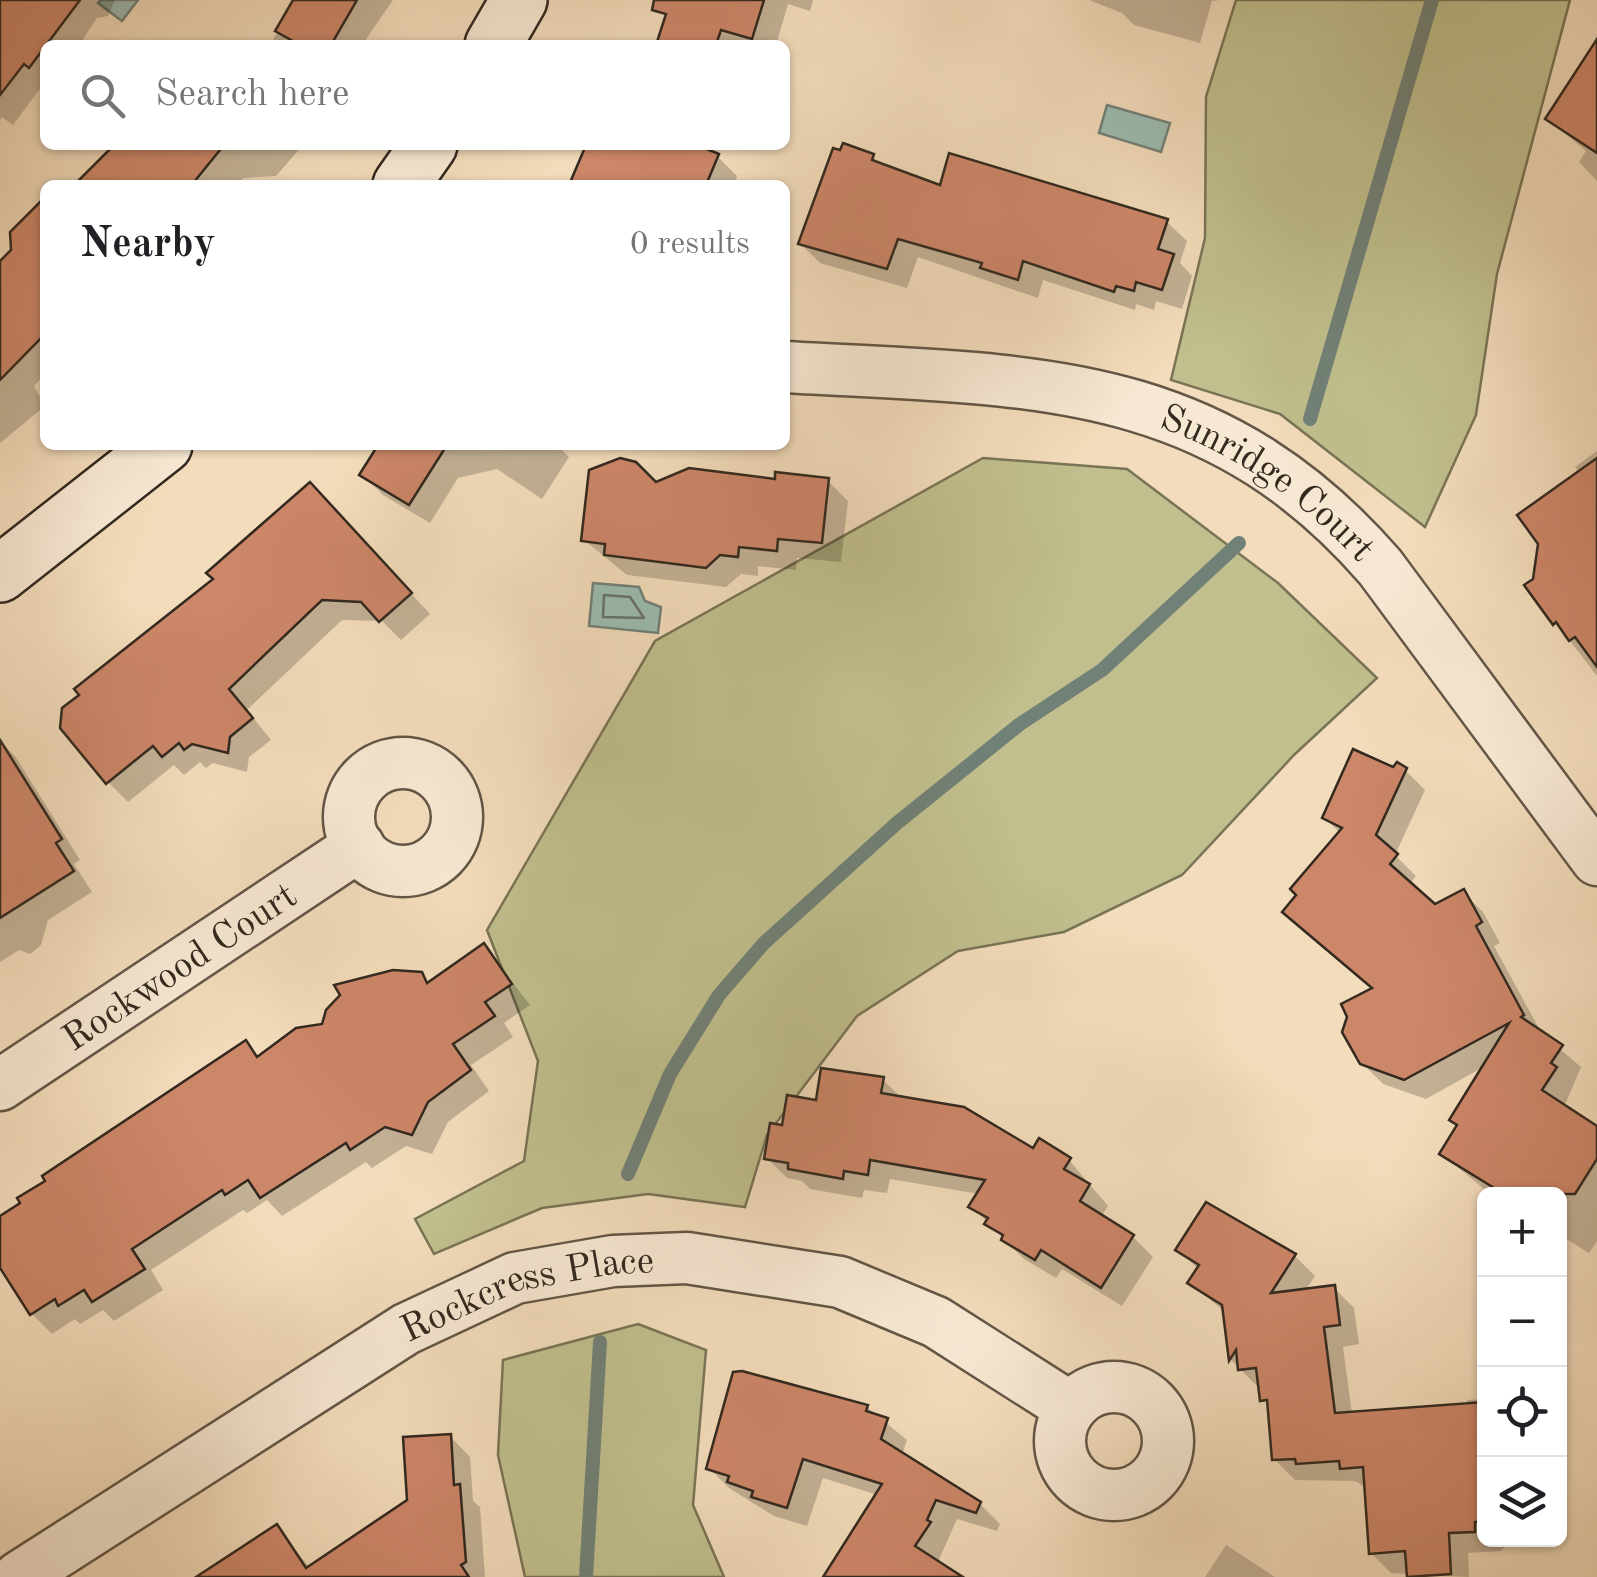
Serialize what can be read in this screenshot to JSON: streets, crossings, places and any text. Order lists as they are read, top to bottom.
{
  "streets": {
    "street": ["Sunridge Court", "Rockwood Court", "Rockcress Place"]
  },
  "page": {
    "search": "Search here",
    "heading": ["Nearby", "0 results"],
    "map_buttons": ["+", "−"]
  }
}
